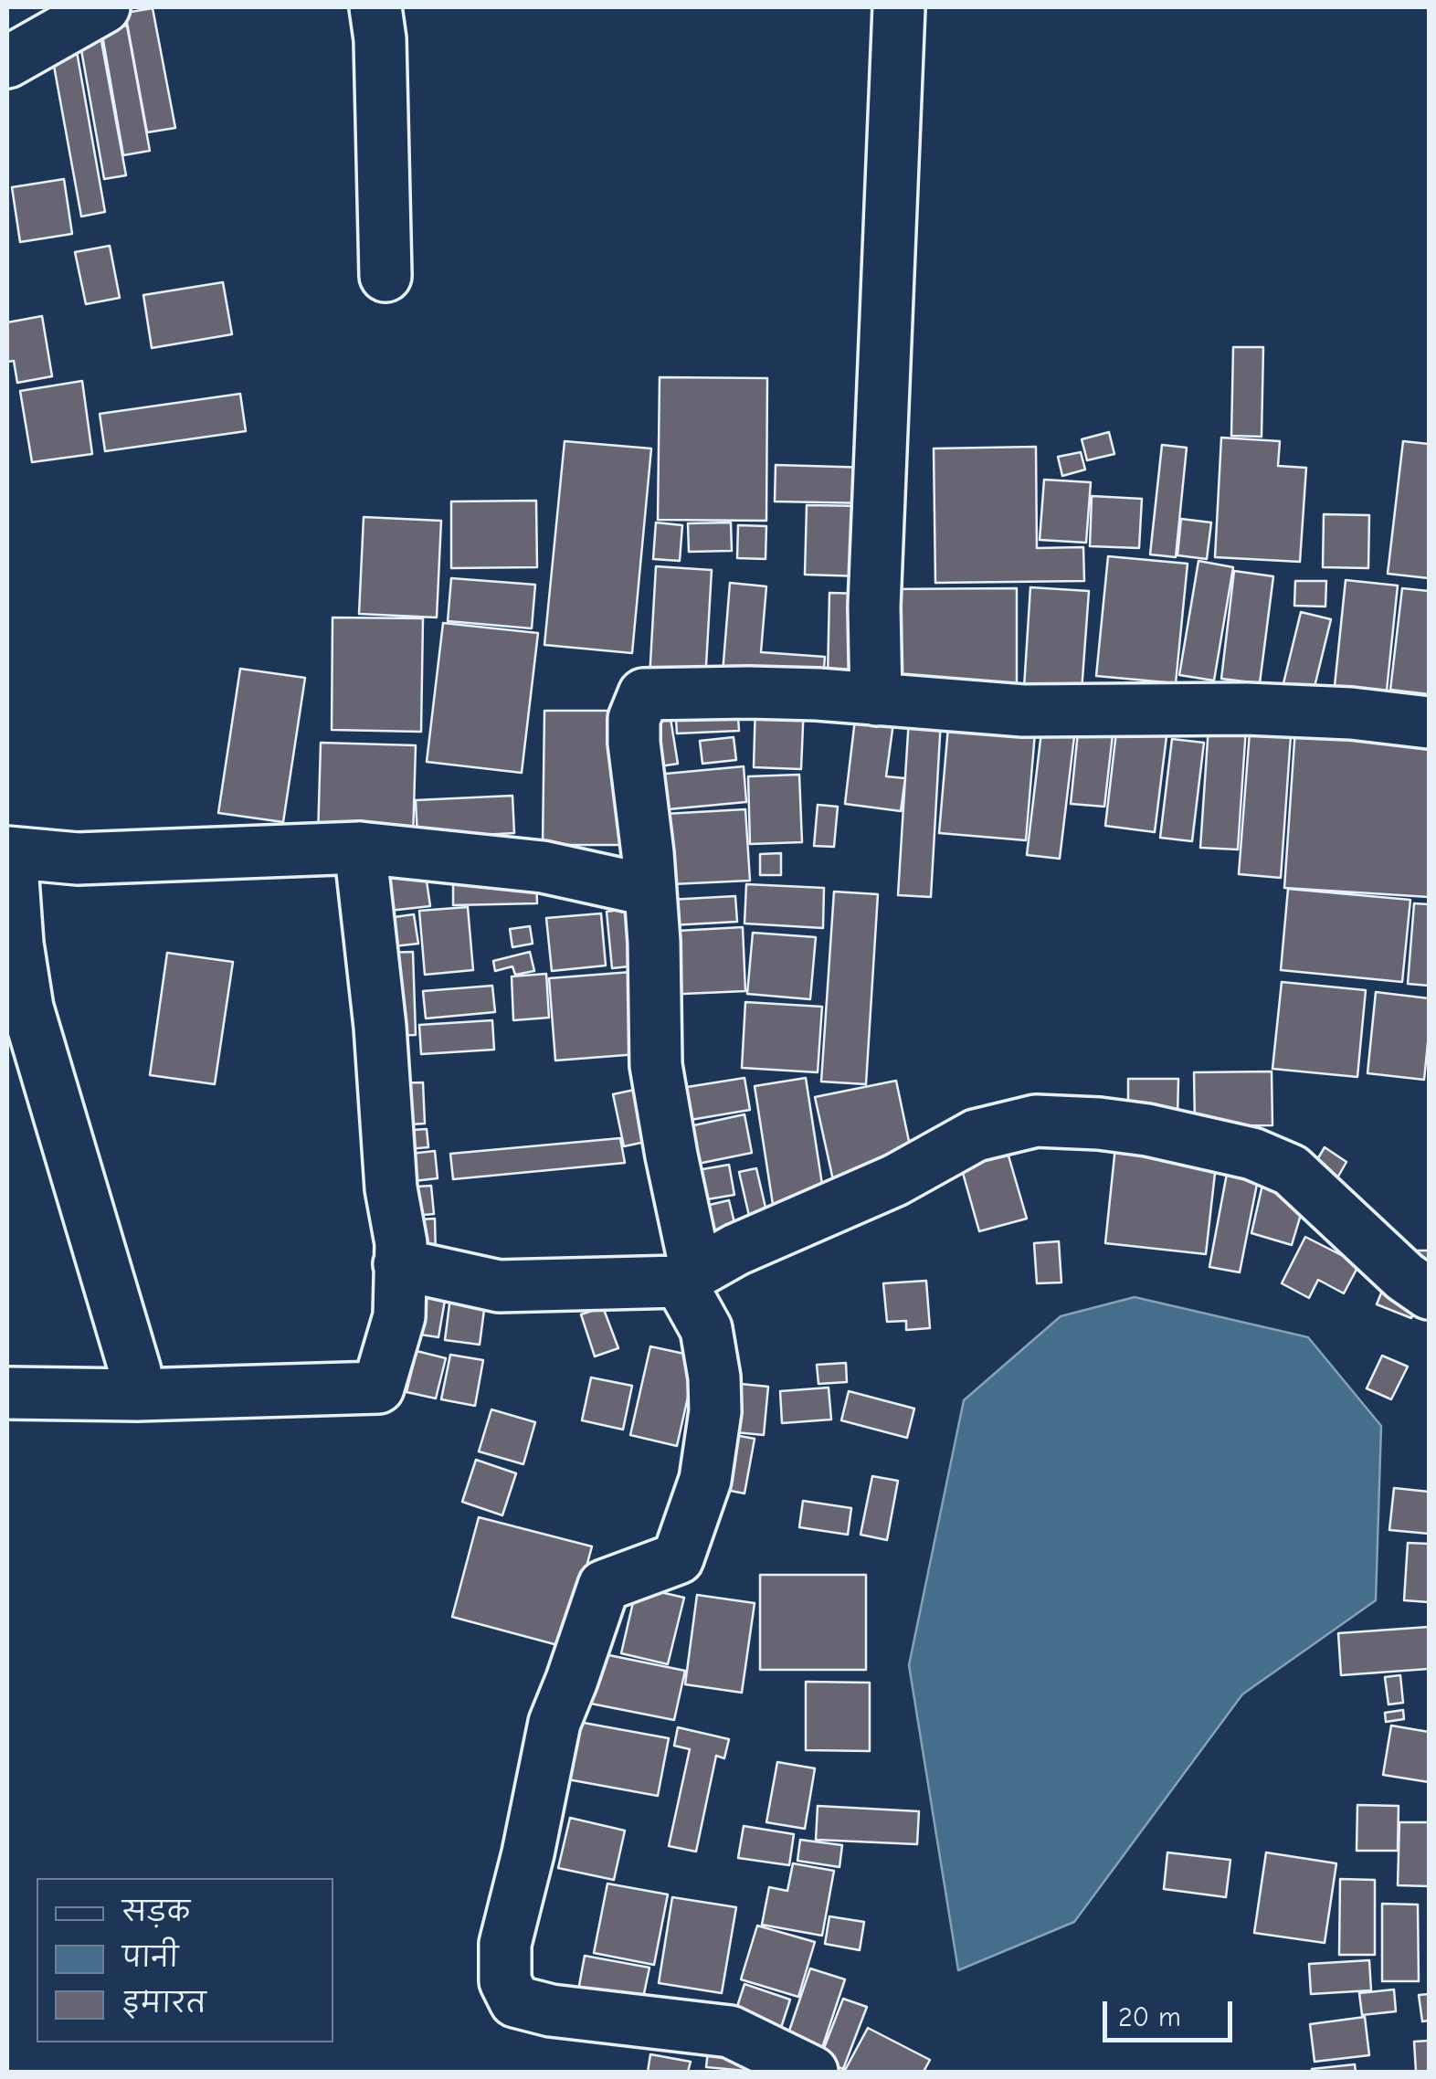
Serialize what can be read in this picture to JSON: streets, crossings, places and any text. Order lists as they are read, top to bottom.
{
  "legend": ["सड़क", "पानी", "इमारत"],
  "scale_bar": "20 m"
}
